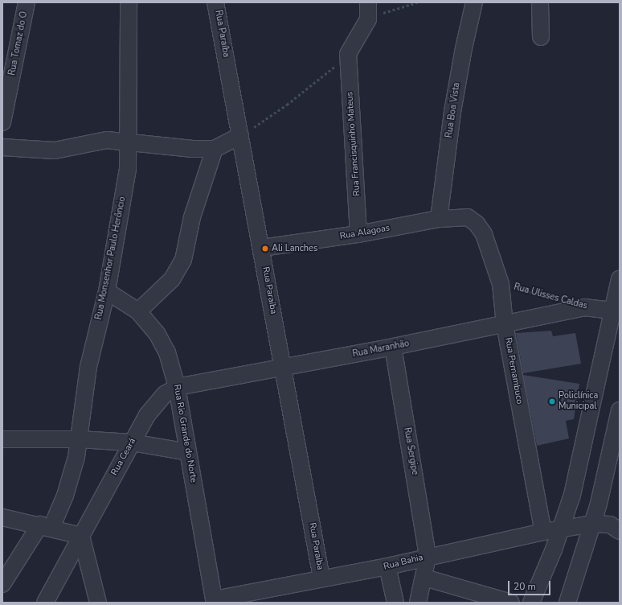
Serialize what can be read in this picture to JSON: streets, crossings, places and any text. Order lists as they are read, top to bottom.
{
  "streets": {
    "street": [
      "Rua Paraíba",
      "Rua Tomaz do O",
      "Rua Boa Vista",
      "Rua Francisquinho Mateus",
      "Rua Alagoas",
      "Rua Monsenhor Paulo Herôncio",
      "Rua Ulisses Caldas",
      "Rua Maranhão",
      "Rua Pernambuco",
      "Rua Rio Grande do Norte",
      "Rua Sergipe",
      "Rua Ceará",
      "Rua Bahia"
    ]
  },
  "crossings": [
    ["Rua Paraíba", "Rua Alagoas"],
    ["Rua Paraíba", "Rua Maranhão"],
    ["Rua Paraíba", "Rua Bahia"],
    ["Rua Boa Vista", "Rua Alagoas"],
    ["Rua Francisquinho Mateus", "Rua Alagoas"],
    ["Rua Alagoas", "Rua Pernambuco"],
    ["Rua Monsenhor Paulo Herôncio", "Rua Rio Grande do Norte"],
    ["Rua Ulisses Caldas", "Rua Maranhão"],
    ["Rua Ulisses Caldas", "Rua Pernambuco"],
    ["Rua Maranhão", "Rua Pernambuco"],
    ["Rua Maranhão", "Rua Rio Grande do Norte"],
    ["Rua Maranhão", "Rua Sergipe"],
    ["Rua Maranhão", "Rua Ceará"],
    ["Rua Pernambuco", "Rua Bahia"],
    ["Rua Rio Grande do Norte", "Rua Ceará"],
    ["Rua Rio Grande do Norte", "Rua Bahia"],
    ["Rua Sergipe", "Rua Bahia"]
  ],
  "places": ["Ali Lanches", "Policlínica Municipal"],
  "scale_bar": "20 m"
}
